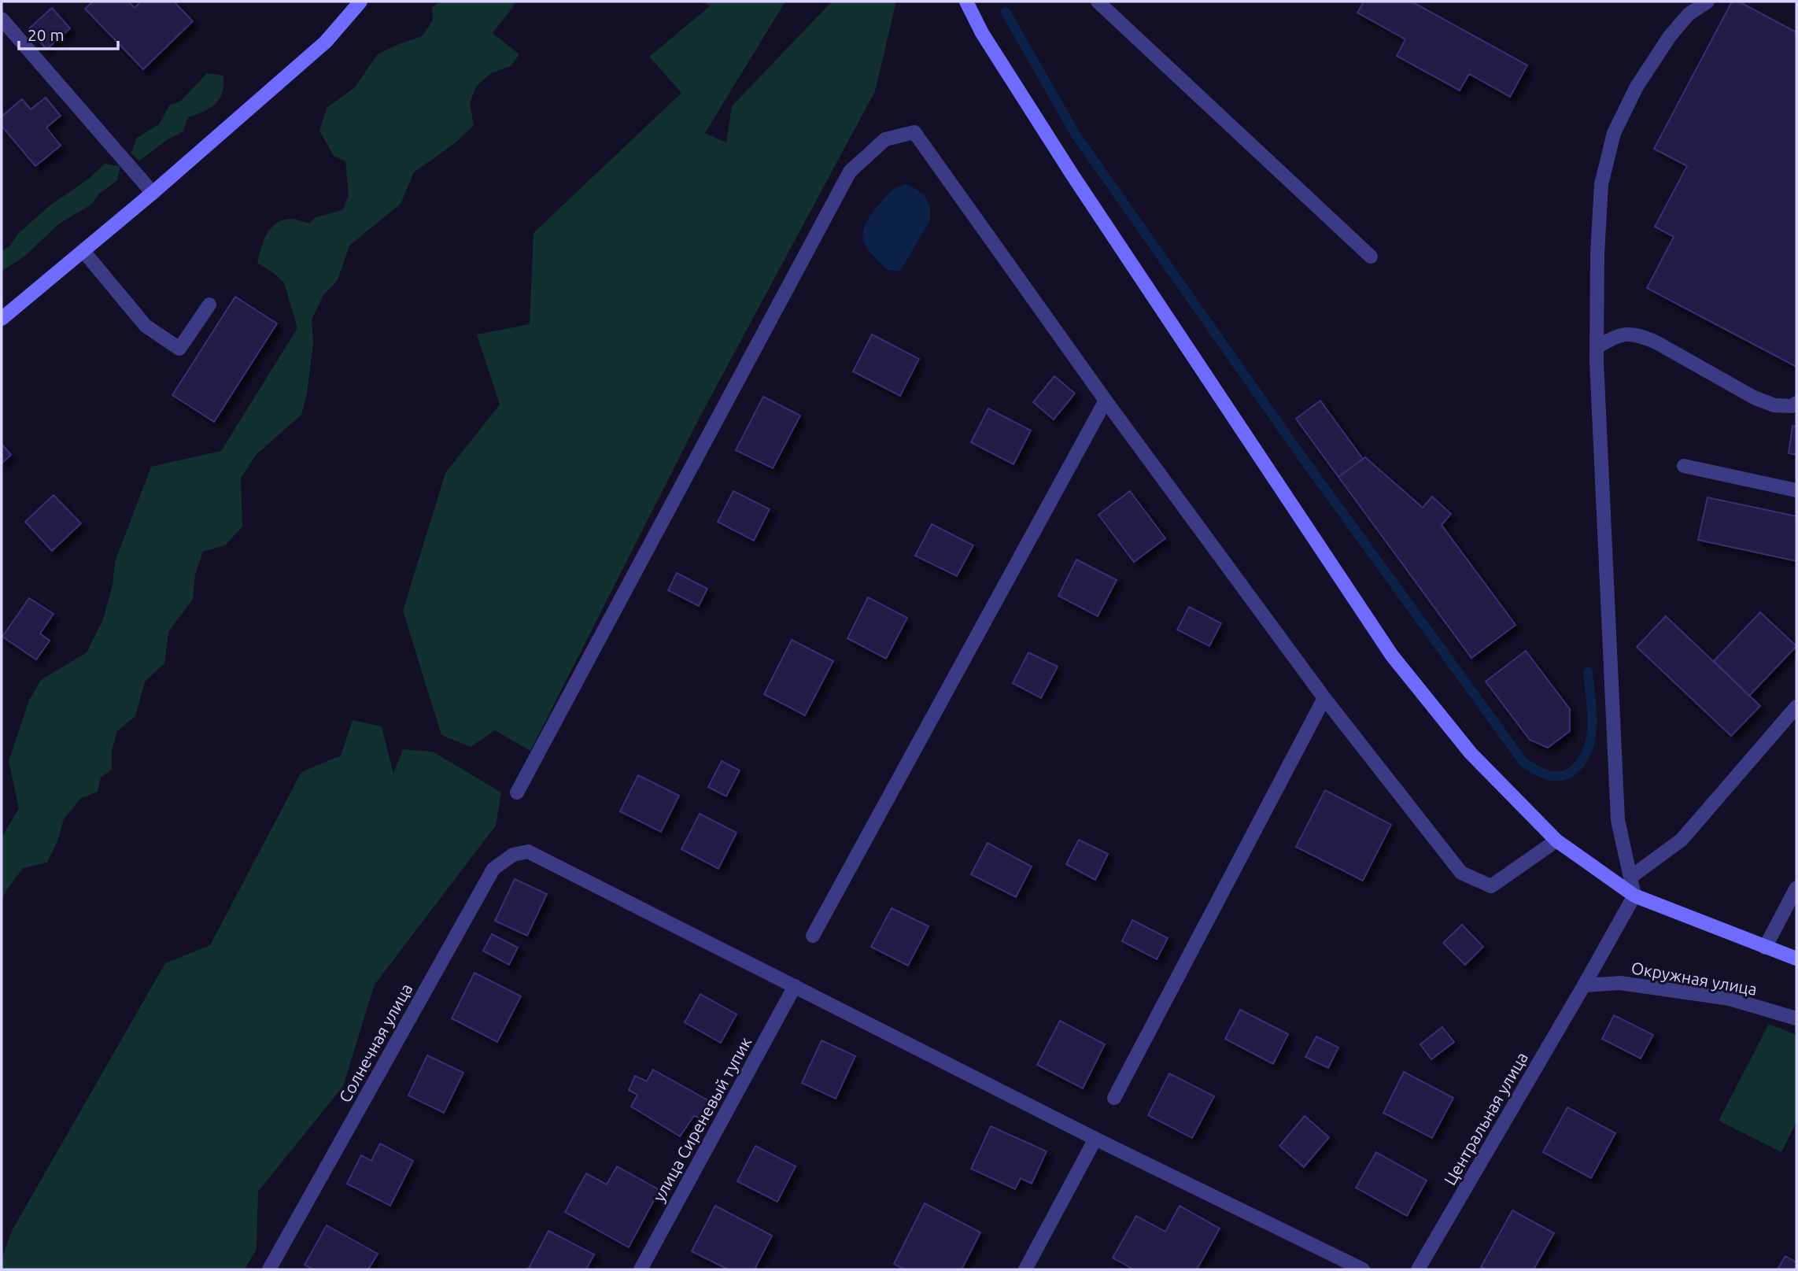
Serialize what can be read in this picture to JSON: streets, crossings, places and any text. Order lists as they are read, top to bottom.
{
  "streets": {
    "street": [
      "Окружная улица",
      "Солнечная улица",
      "Центральная улица",
      "улица Сиреневый тупик"
    ]
  },
  "crossings": [
    ["Окружная улица", "Центральная улица"],
    ["Солнечная улица", "улица Сиреневый тупик"]
  ],
  "scale_bar": "20 m"
}
